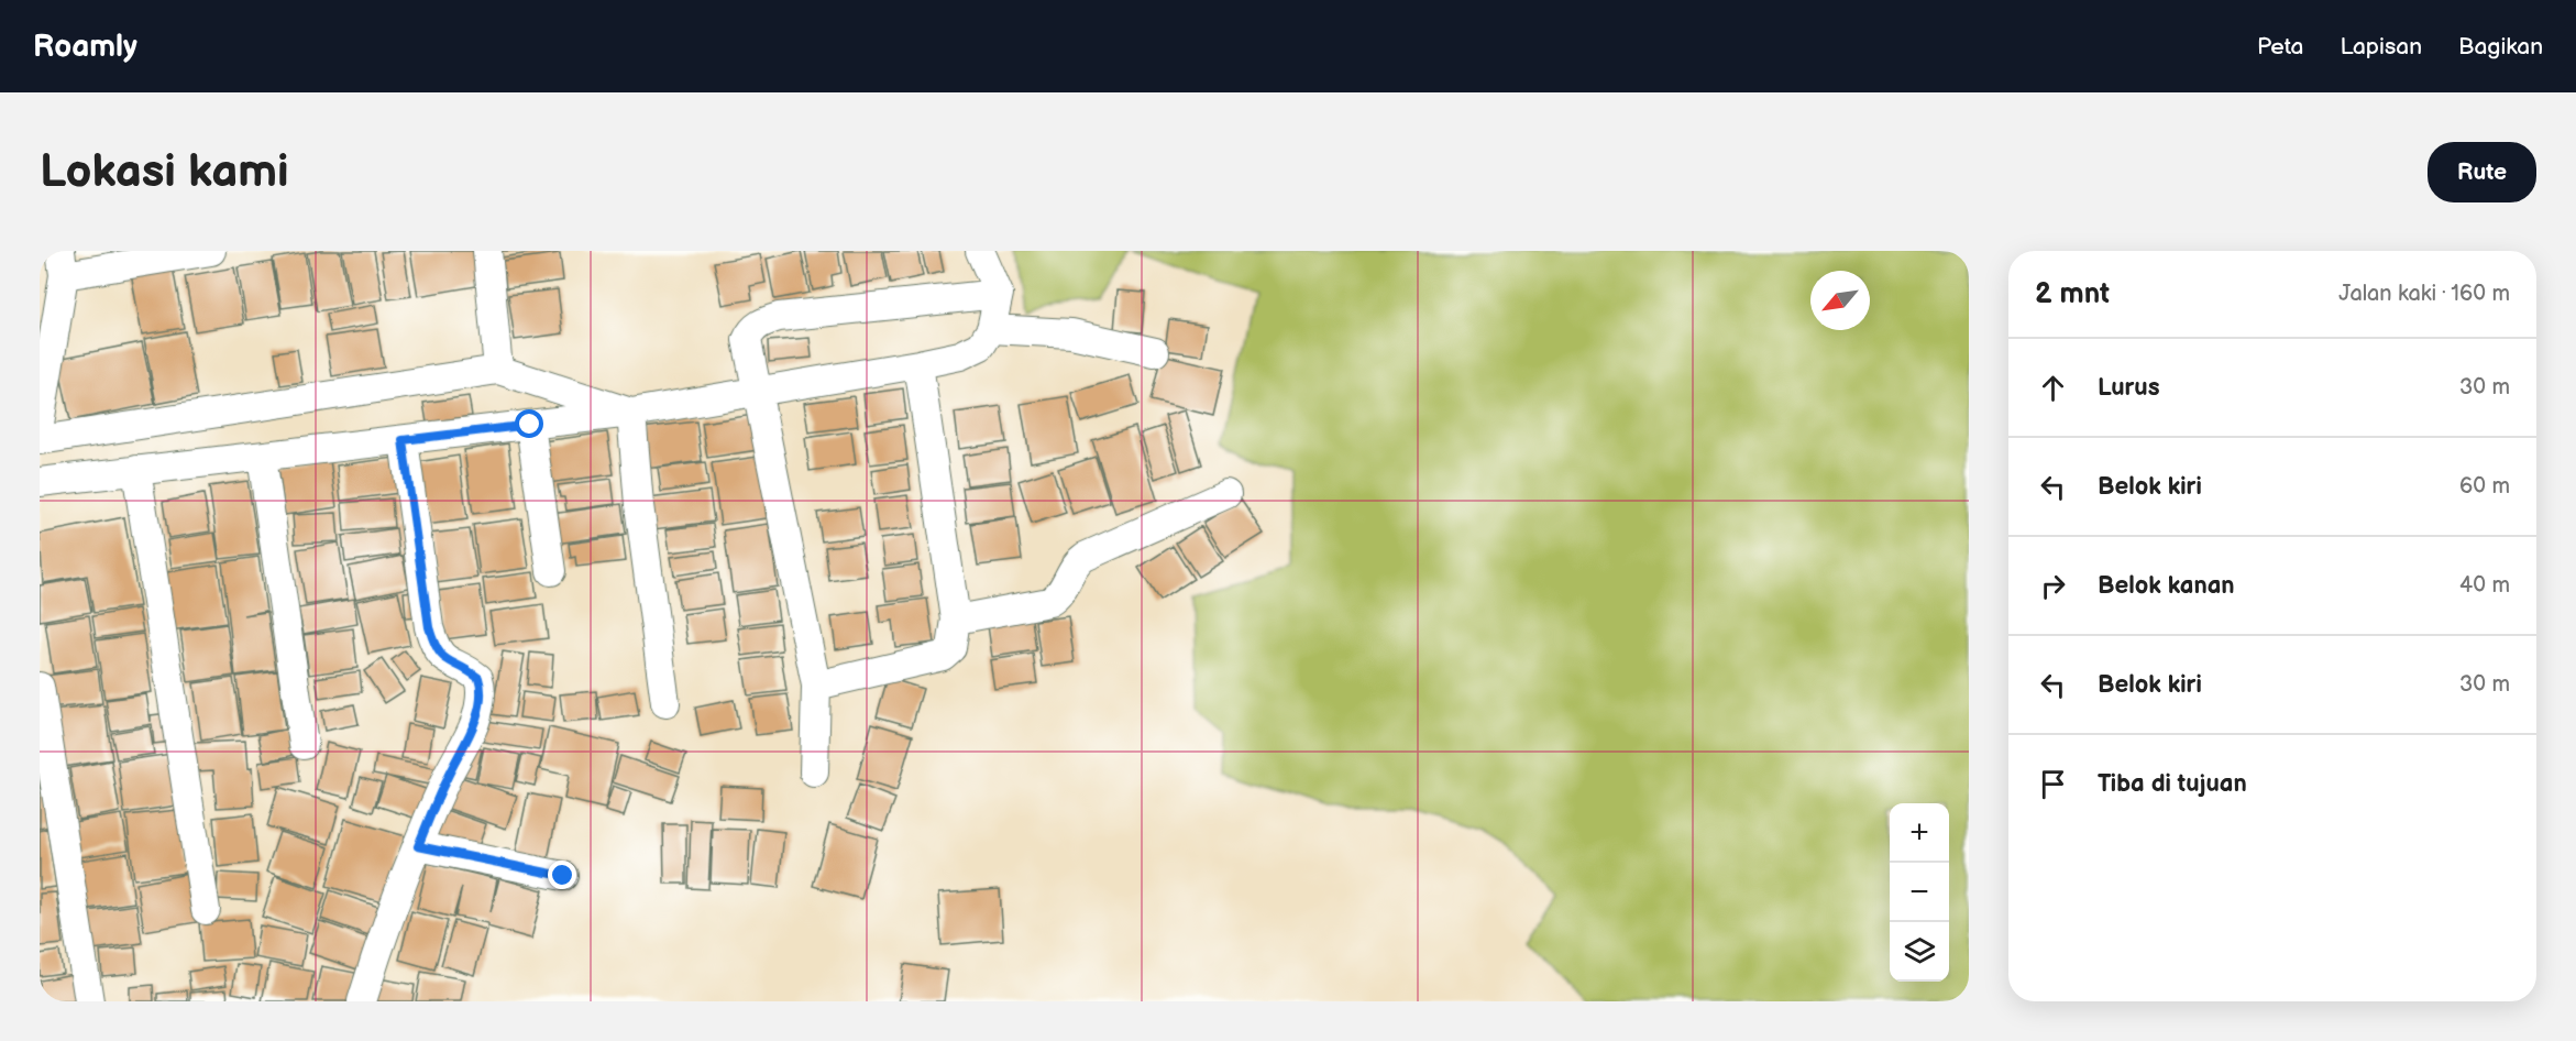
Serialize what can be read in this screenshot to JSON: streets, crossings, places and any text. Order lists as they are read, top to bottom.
{
  "north": "bottom left",
  "page": {
    "header": "Roamly",
    "nav": ["Peta", "Lapisan", "Bagikan"],
    "buttons": "Rute",
    "title": "Lokasi kami",
    "heading": ["2 mnt", "Jalan kaki · 160 m"],
    "list": [
      ["Lurus", "30 m"],
      ["Belok kiri", "60 m"],
      ["Belok kanan", "40 m"],
      ["Belok kiri", "30 m"],
      "Tiba di tujuan"
    ],
    "map_buttons": ["+", "−"]
  }
}
